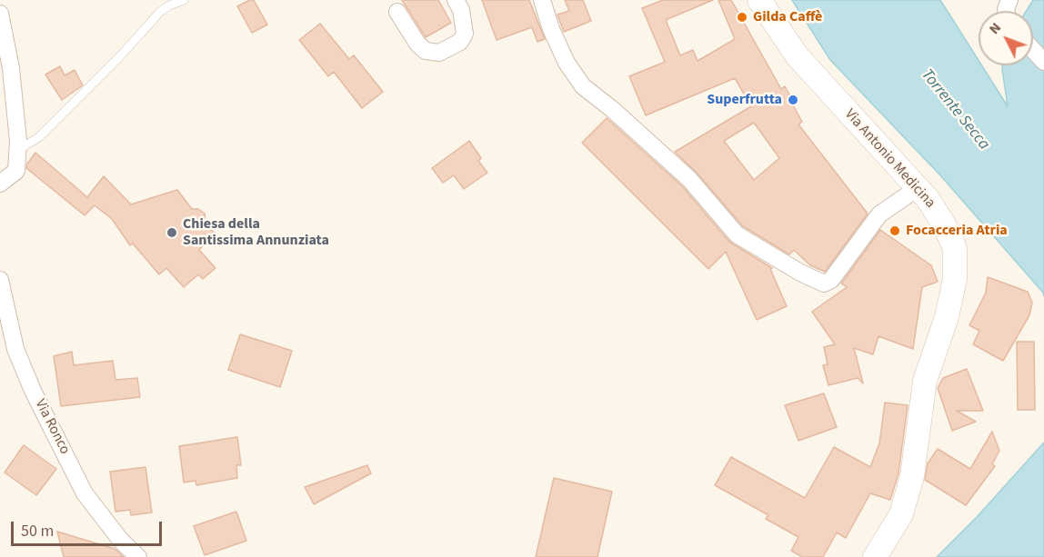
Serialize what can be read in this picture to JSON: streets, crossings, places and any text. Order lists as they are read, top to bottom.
{
  "streets": {
    "main road": ["Via Antonio Medicina"],
    "street": ["Via Ronco"]
  },
  "water": ["Torrente Secca"],
  "places": [
    "Gilda Caffè",
    "Superfrutta",
    "Focacceria Atria",
    "Chiesa della Santissima Annunziata"
  ],
  "scale_bar": "50 m",
  "north": "top left"
}
